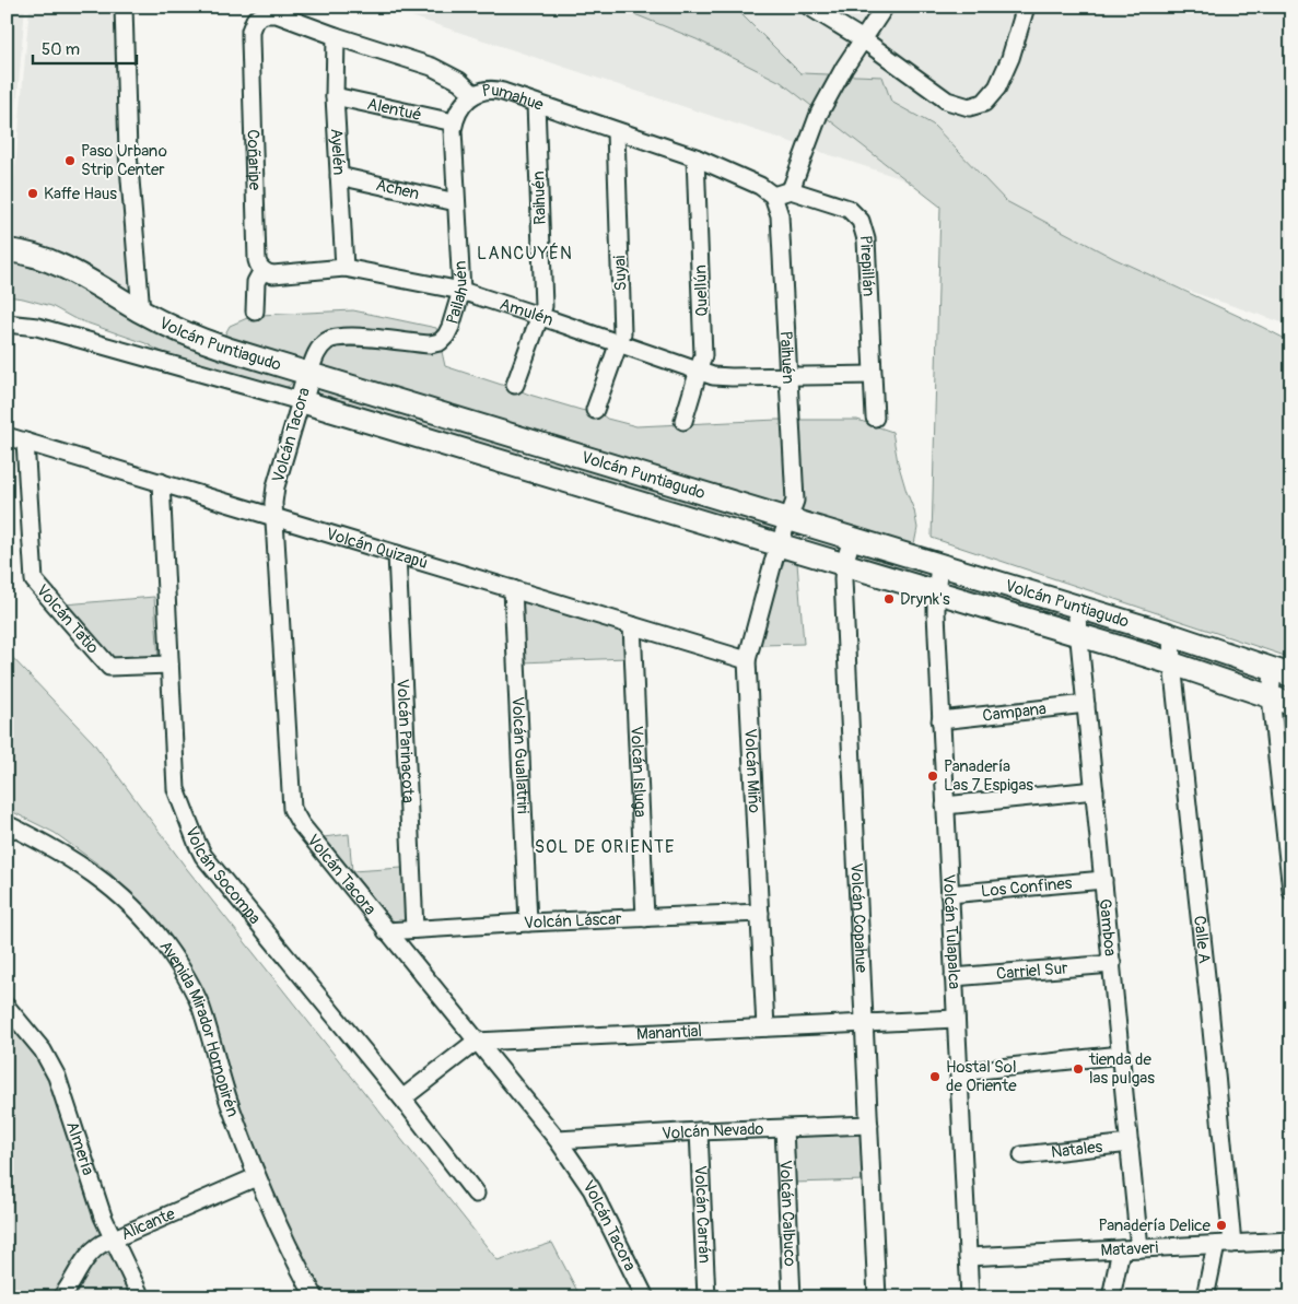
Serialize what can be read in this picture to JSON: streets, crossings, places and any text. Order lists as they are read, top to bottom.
{
  "streets": {
    "main road": ["Volcán Puntiagudo", "Volcán Tacora"],
    "street": [
      "Pumahue",
      "Alentué",
      "Ayelén",
      "Coñaripe",
      "Achen",
      "Raihuén",
      "Pirepillán",
      "Suyai",
      "Quellún",
      "Pailahuén",
      "Amulén",
      "Paihuén",
      "Volcán Quizapú",
      "Volcán Tatio",
      "Campana",
      "Volcán Parinacota",
      "Volcán Guallatriri",
      "Volcán Miño",
      "Volcán Isluga",
      "Volcán Socompa",
      "Los Confines",
      "Volcán Copahue",
      "Volcán Láscar",
      "Gamboa",
      "Volcán Tulapalca",
      "Calle A",
      "Carriel Sur",
      "Avenida Mirador Hornopirén",
      "Manantial",
      "Volcán Nevado",
      "Almería",
      "Natales",
      "Volcán Calbuco",
      "Volcán Carrán",
      "Alicante",
      "Mataveri"
    ]
  },
  "crossings": [
    ["Pumahue", "Ayelén"],
    ["Pumahue", "Coñaripe"],
    ["Pumahue", "Raihuén"],
    ["Pumahue", "Suyai"],
    ["Pumahue", "Quellún"],
    ["Pumahue", "Pailahuén"],
    ["Pumahue", "Paihuén"],
    ["Alentué", "Ayelén"],
    ["Alentué", "Pailahuén"],
    ["Ayelén", "Achen"],
    ["Ayelén", "Amulén"],
    ["Coñaripe", "Amulén"],
    ["Achen", "Pailahuén"],
    ["Raihuén", "Amulén"],
    ["Suyai", "Amulén"],
    ["Quellún", "Amulén"],
    ["Pailahuén", "Amulén"],
    ["Pailahuén", "Volcán Puntiagudo"],
    ["Pailahuén", "Volcán Tacora"],
    ["Amulén", "Paihuén"],
    ["Volcán Puntiagudo", "Paihuén"],
    ["Volcán Puntiagudo", "Volcán Tacora"],
    ["Volcán Puntiagudo", "Volcán Miño"],
    ["Volcán Puntiagudo", "Volcán Copahue"],
    ["Volcán Puntiagudo", "Gamboa"],
    ["Volcán Puntiagudo", "Volcán Tulapalca"],
    ["Volcán Puntiagudo", "Calle A"],
    ["Paihuén", "Volcán Miño"],
    ["Volcán Tacora", "Volcán Quizapú"],
    ["Volcán Tacora", "Volcán Láscar"],
    ["Volcán Tacora", "Manantial"],
    ["Volcán Tacora", "Volcán Nevado"],
    ["Volcán Quizapú", "Volcán Tatio"],
    ["Volcán Quizapú", "Volcán Parinacota"],
    ["Volcán Quizapú", "Volcán Guallatriri"],
    ["Volcán Quizapú", "Volcán Miño"],
    ["Volcán Quizapú", "Volcán Isluga"],
    ["Volcán Quizapú", "Volcán Socompa"],
    ["Volcán Tatio", "Volcán Socompa"],
    ["Campana", "Gamboa"],
    ["Campana", "Volcán Tulapalca"],
    ["Volcán Parinacota", "Volcán Láscar"],
    ["Volcán Guallatriri", "Volcán Láscar"],
    ["Volcán Miño", "Volcán Láscar"],
    ["Volcán Miño", "Manantial"],
    ["Volcán Isluga", "Volcán Láscar"],
    ["Los Confines", "Gamboa"],
    ["Los Confines", "Volcán Tulapalca"],
    ["Volcán Copahue", "Manantial"],
    ["Volcán Copahue", "Volcán Nevado"],
    ["Gamboa", "Carriel Sur"],
    ["Gamboa", "Natales"],
    ["Gamboa", "Mataveri"],
    ["Volcán Tulapalca", "Carriel Sur"],
    ["Volcán Tulapalca", "Manantial"],
    ["Volcán Tulapalca", "Mataveri"],
    ["Calle A", "Mataveri"],
    ["Avenida Mirador Hornopirén", "Alicante"],
    ["Volcán Nevado", "Volcán Calbuco"],
    ["Volcán Nevado", "Volcán Carrán"],
    ["Almería", "Alicante"]
  ],
  "districts": ["LANCUYÉN", "SOL DE ORIENTE"],
  "places": [
    "Paso Urbano Strip Center",
    "Kaffe Haus",
    "Drynk's",
    "Panadería Las 7 Espigas",
    "tienda de las pulgas",
    "Hostal Sol de Oriente",
    "Panadería Delice"
  ],
  "scale_bar": "50 m"
}
